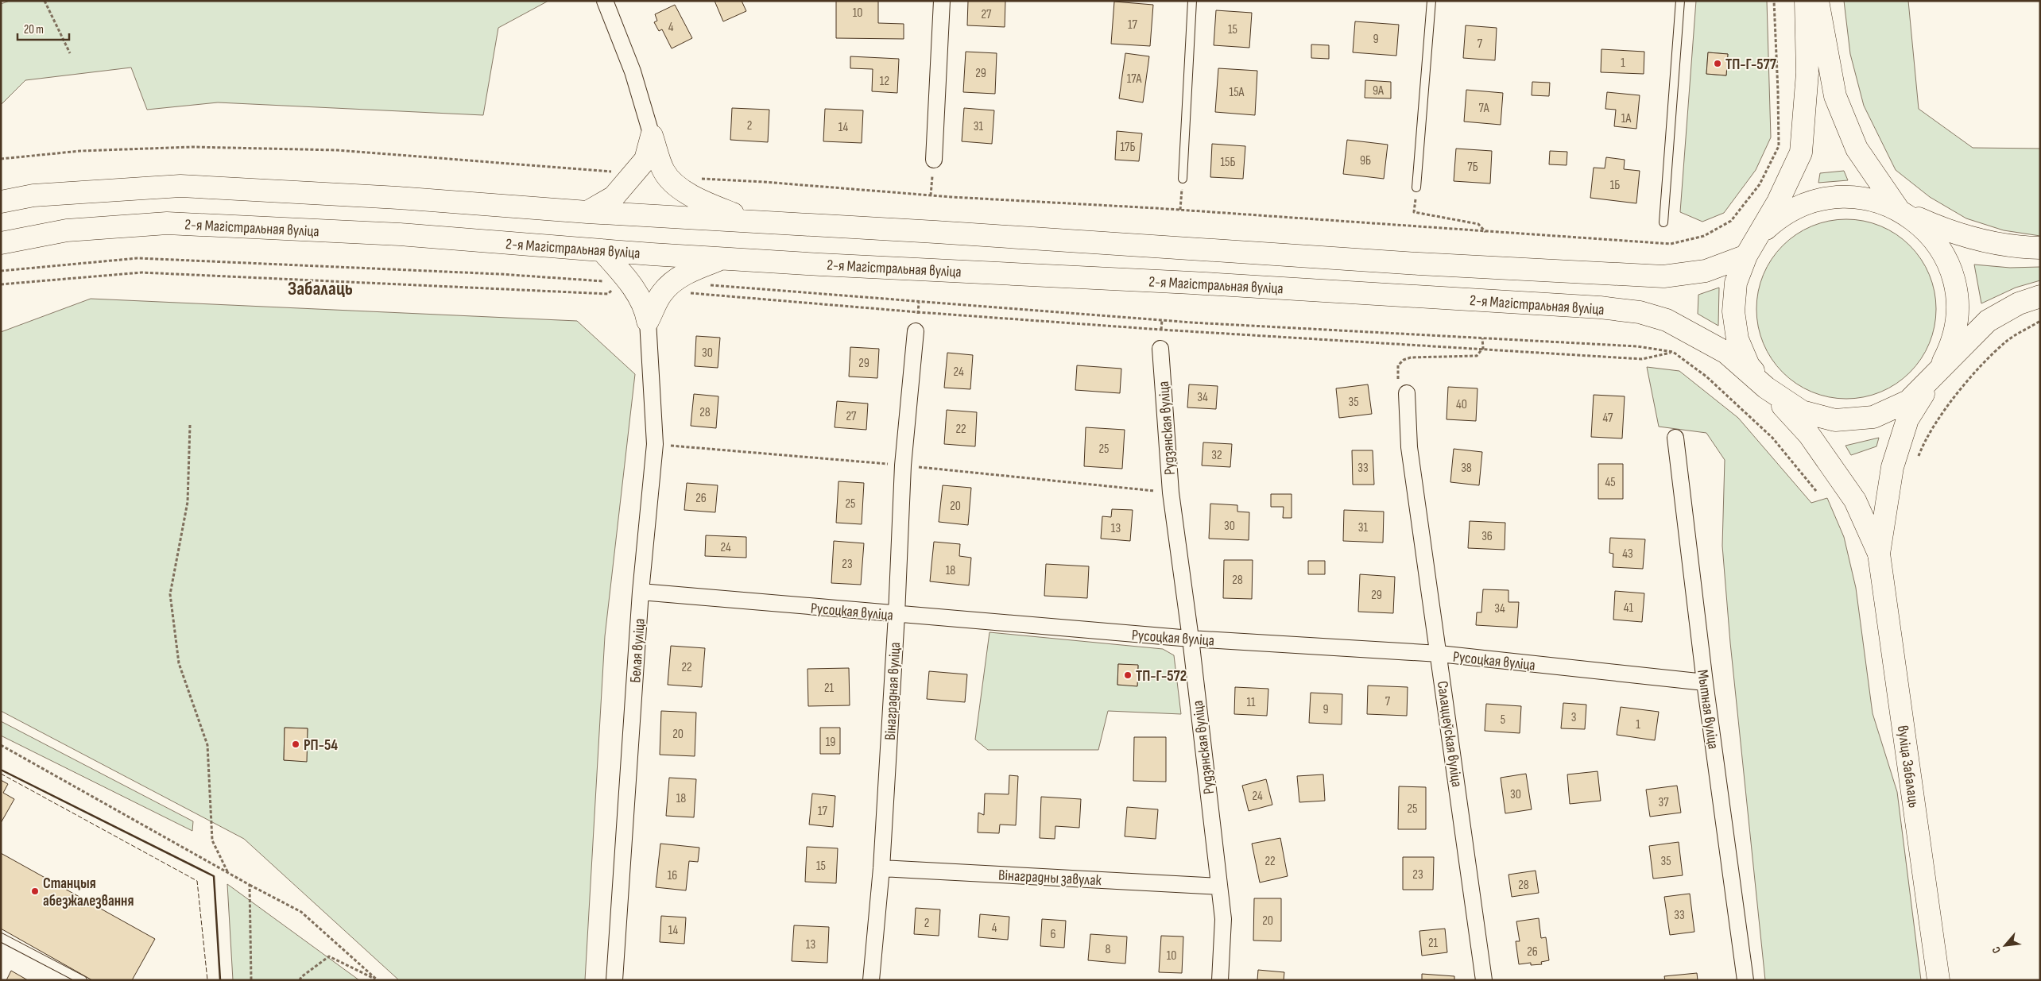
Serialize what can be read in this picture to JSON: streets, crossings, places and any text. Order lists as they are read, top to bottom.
{
  "streets": {
    "main road": ["2-я Магістральная вуліца", "вуліца Забалаць"],
    "street": [
      "Рудзянская вуліца",
      "Русоцкая вуліца",
      "Белая вуліца",
      "Вінаградная вуліца",
      "Мытная вуліца",
      "Салаццеўская вуліца",
      "Вінаградны завулак"
    ]
  },
  "crossings": [
    ["Рудзянская вуліца", "Русоцкая вуліца"],
    ["Рудзянская вуліца", "Вінаградны завулак"],
    ["Русоцкая вуліца", "Белая вуліца"],
    ["Русоцкая вуліца", "Вінаградная вуліца"],
    ["Русоцкая вуліца", "Мытная вуліца"],
    ["Русоцкая вуліца", "Салаццеўская вуліца"],
    ["Вінаградная вуліца", "Вінаградны завулак"]
  ],
  "districts": ["Забалаць"],
  "places": [
    "ТП-Г-577",
    "ТП-Г-572",
    "РП-54",
    "Станцыя абезжалезвання"
  ],
  "house_numbers": [
    "10",
    "27",
    "17",
    "4",
    "15",
    "9",
    "7",
    "1",
    "29",
    "17А",
    "12",
    "9А",
    "15А",
    "7А",
    "1А",
    "2",
    "31",
    "14",
    "17Б",
    "9Б",
    "15Б",
    "7Б",
    "1Б",
    "30",
    "29",
    "24",
    "34",
    "35",
    "40",
    "28",
    "27",
    "47",
    "22",
    "25",
    "32",
    "33",
    "38",
    "45",
    "26",
    "25",
    "20",
    "30",
    "31",
    "13",
    "36",
    "24",
    "43",
    "23",
    "18",
    "28",
    "29",
    "41",
    "34",
    "22",
    "21",
    "7",
    "11",
    "9",
    "3",
    "5",
    "1",
    "20",
    "19",
    "30",
    "24",
    "18",
    "37",
    "25",
    "17",
    "22",
    "35",
    "15",
    "23",
    "16",
    "28",
    "33",
    "20",
    "2",
    "4",
    "14",
    "6",
    "21",
    "13",
    "8",
    "26",
    "10"
  ],
  "scale_bar": "20 m",
  "north": "bottom left"
}
